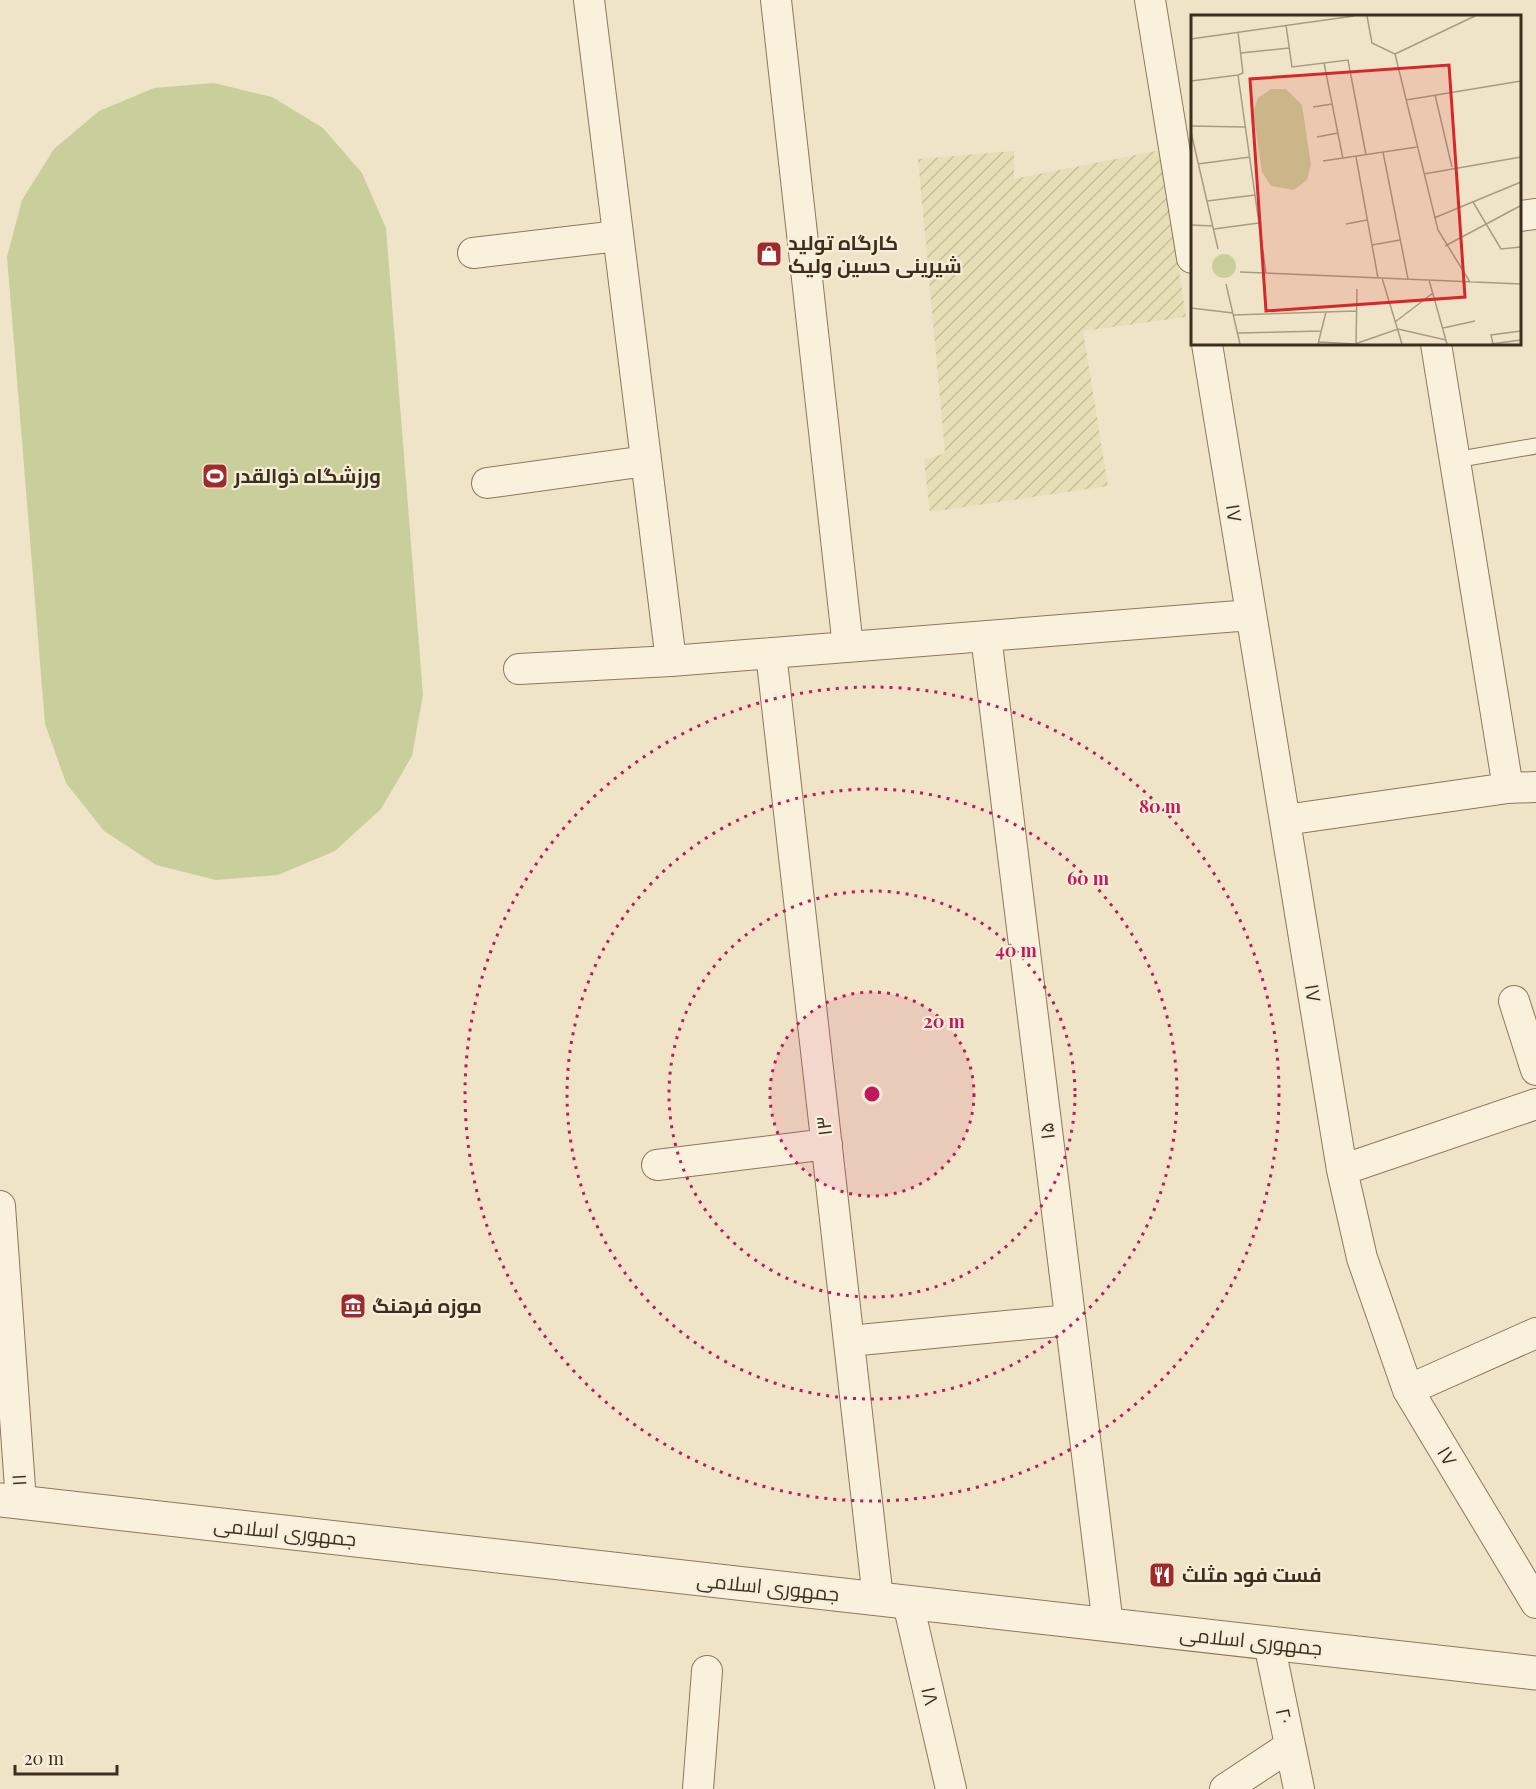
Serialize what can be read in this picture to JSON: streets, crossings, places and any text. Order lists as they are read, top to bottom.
{
  "streets": {
    "street": [
      "۱۷",
      "۱۳",
      "۱۵",
      "۱۱",
      "جمهوری اسلامی",
      "۱۸",
      "۲۰"
    ]
  },
  "crossings": [
    ["۱۳", "جمهوری اسلامی"],
    ["۱۳", "۱۸"],
    ["۱۵", "جمهوری اسلامی"],
    ["۱۱", "جمهوری اسلامی"],
    ["جمهوری اسلامی", "۱۸"],
    ["جمهوری اسلامی", "۲۰"]
  ],
  "places": {
    "shop": ["کارگاه تولید شیرینی حسین ولیک"],
    "sports": ["ورزشگاه ذوالقدر"],
    "museum": ["موزه فرهنگ"],
    "restaurant": ["فست فود مثلث"]
  },
  "scale_bar": "20 m",
  "rings": [
    "80 m",
    "60 m",
    "40 m",
    "20 m"
  ]
}
